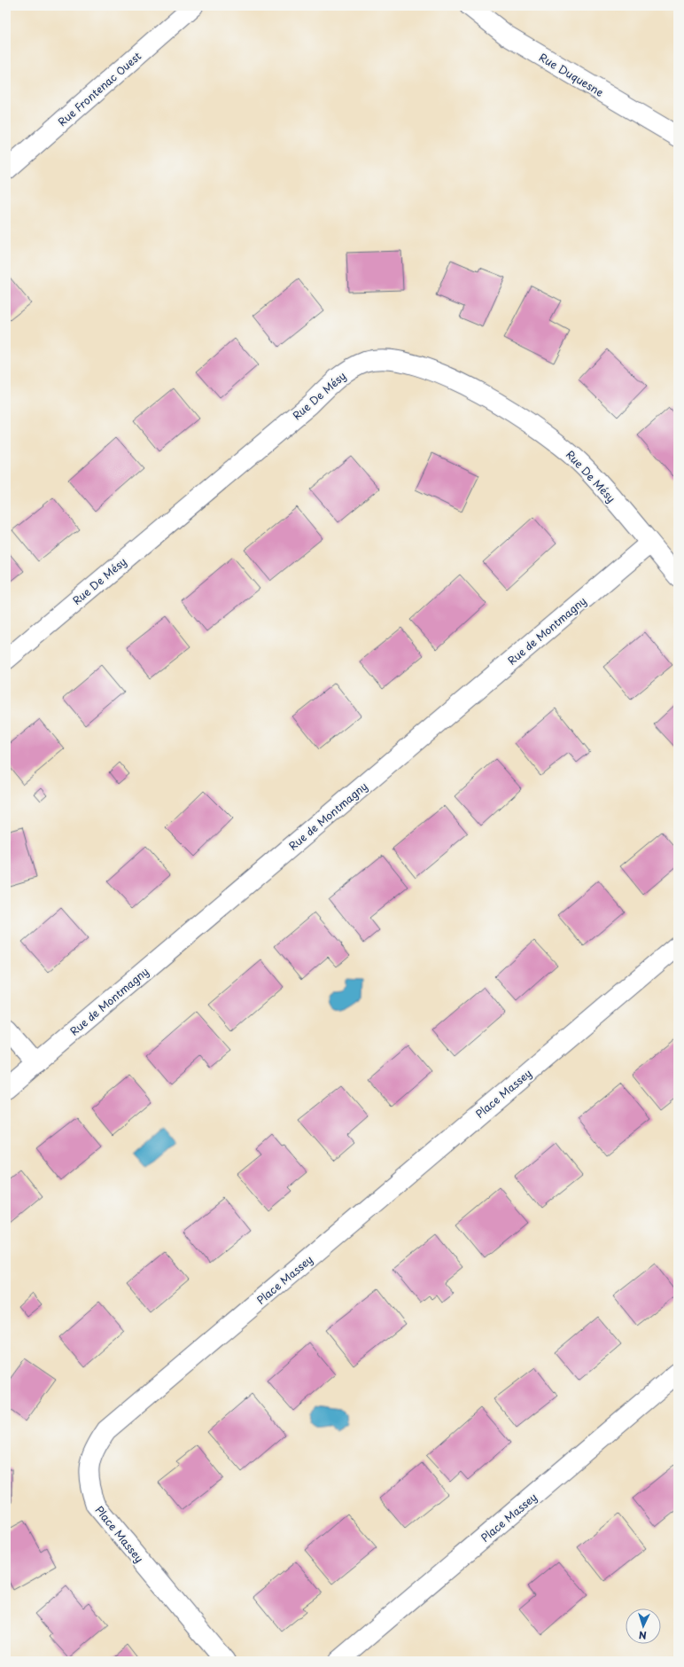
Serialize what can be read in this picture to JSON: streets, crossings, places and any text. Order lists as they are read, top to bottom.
{
  "streets": {
    "street": [
      "Rue Duquesne",
      "Rue Frontenac Ouest",
      "Rue De Mésy",
      "Rue de Montmagny",
      "Place Massey"
    ]
  },
  "crossings": [
    ["Rue De Mésy", "Rue de Montmagny"]
  ],
  "north": "bottom"
}
